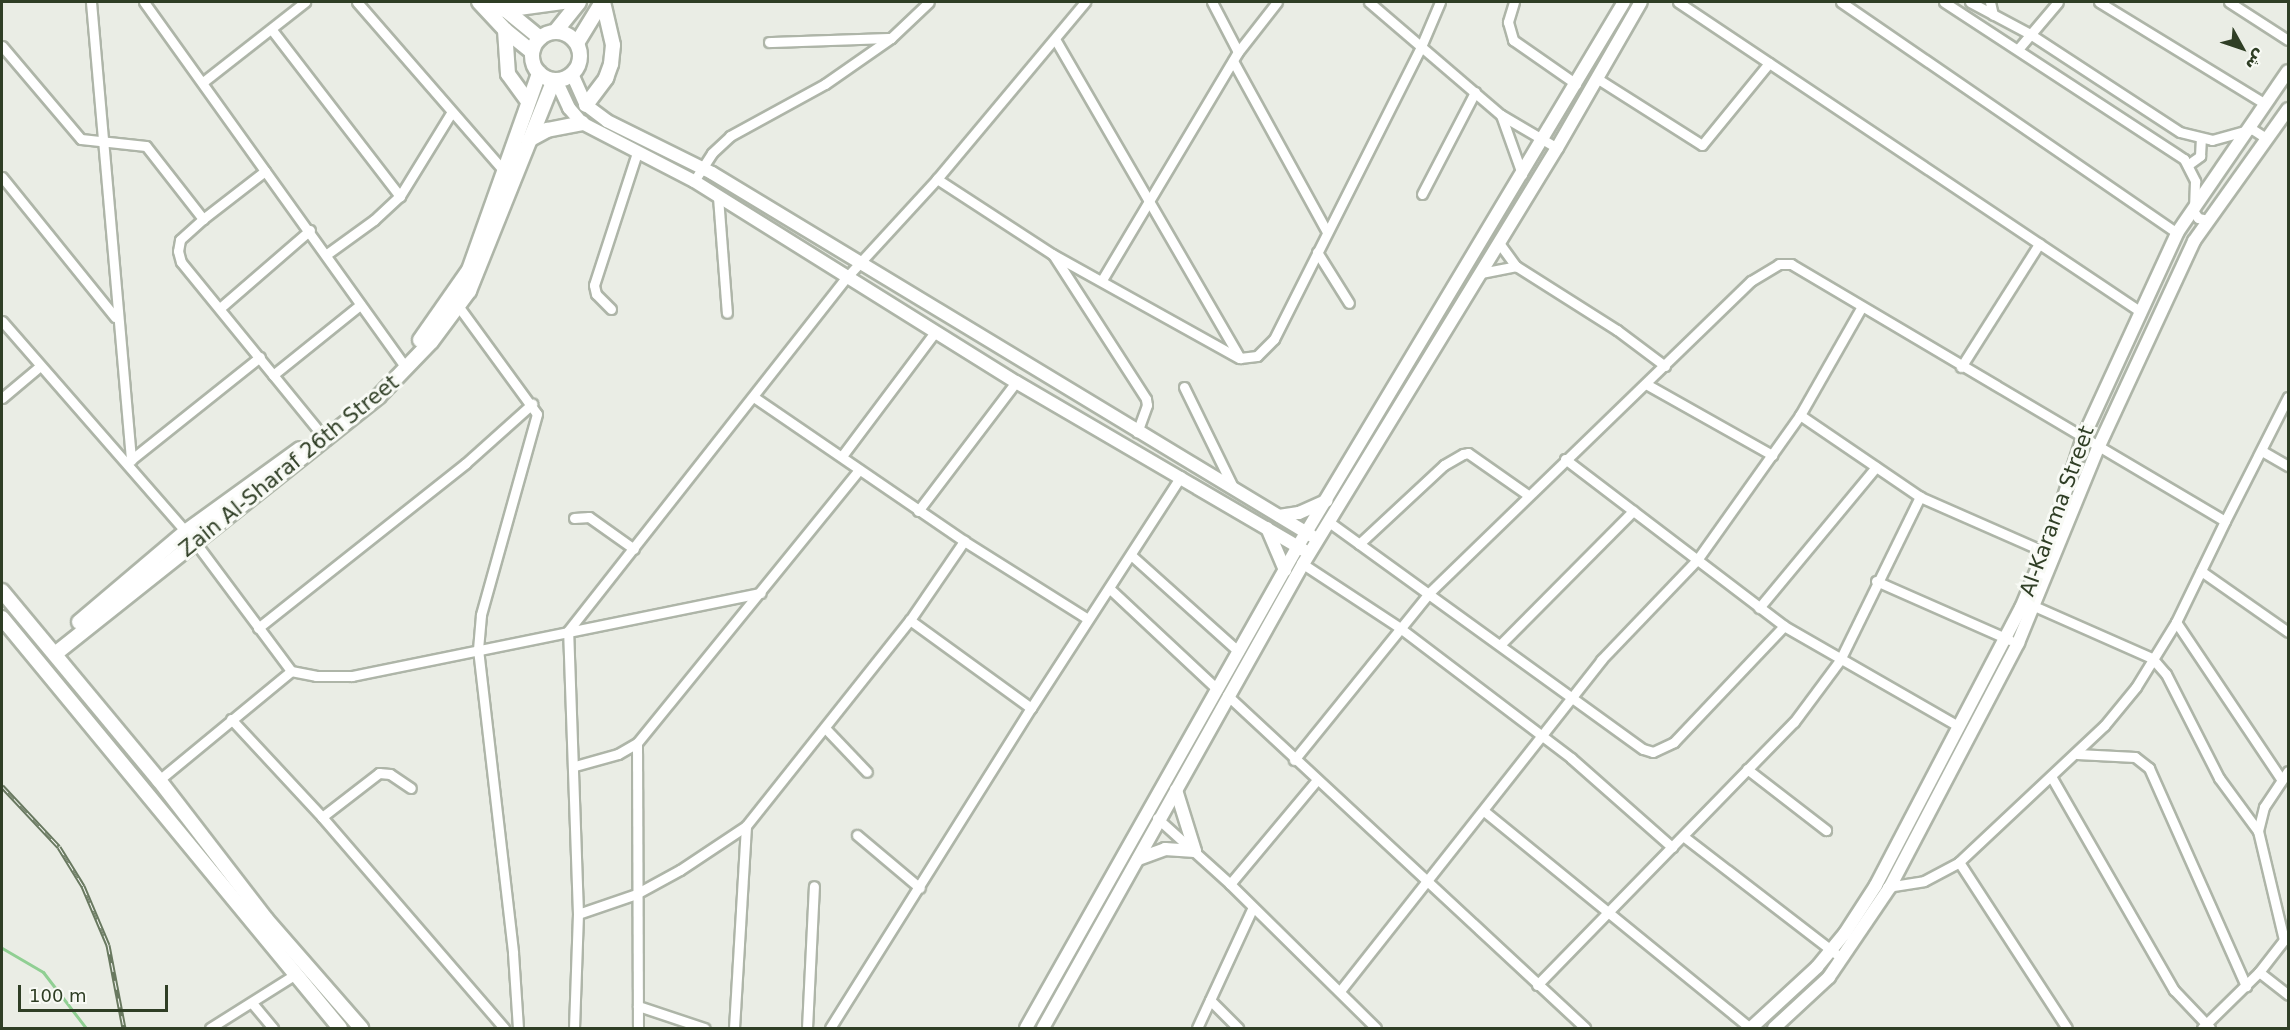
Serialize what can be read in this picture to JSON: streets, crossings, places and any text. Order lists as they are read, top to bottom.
{
  "streets": {
    "main road": ["Zain Al-Sharaf 26th Street"],
    "street": ["Al-Karama Street"]
  },
  "scale_bar": "100 m",
  "north": "bottom right"
}
